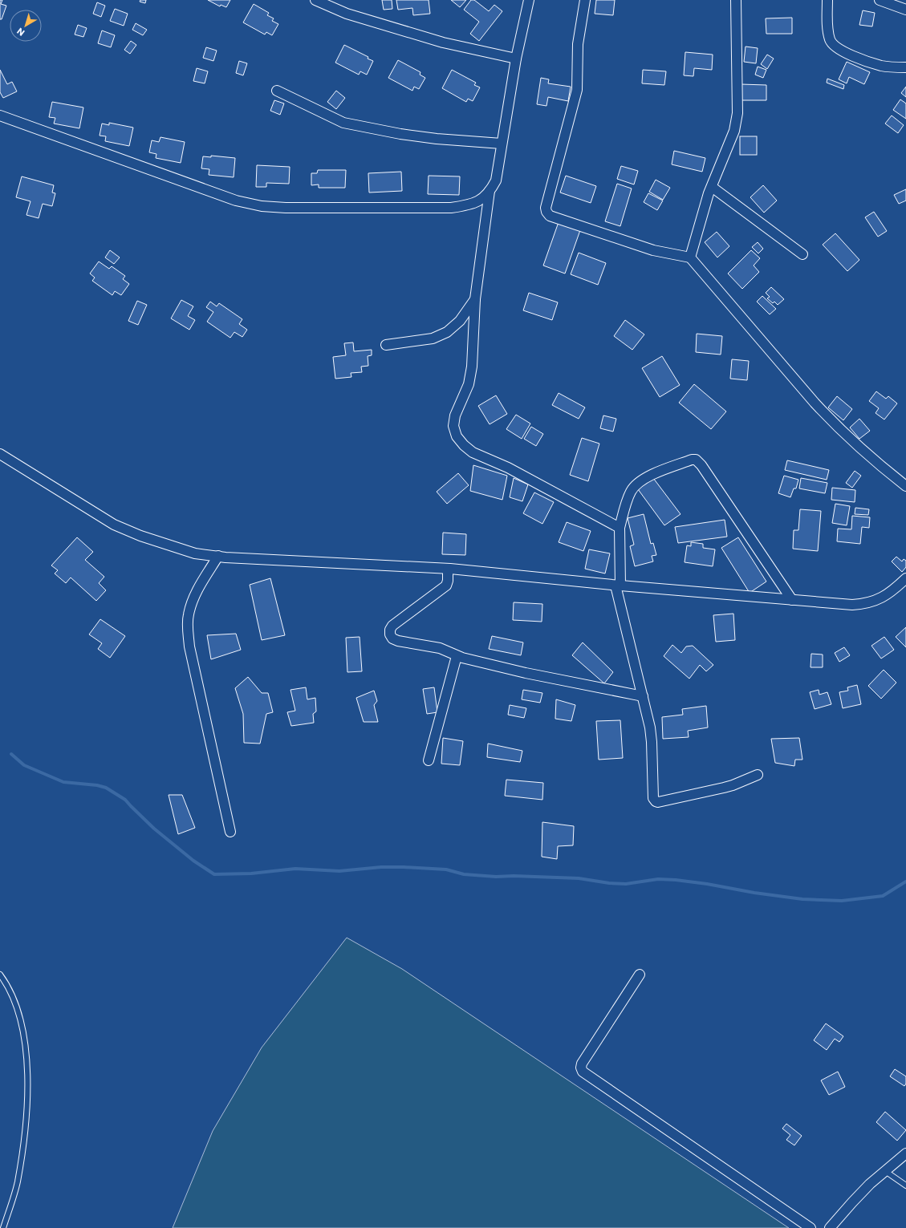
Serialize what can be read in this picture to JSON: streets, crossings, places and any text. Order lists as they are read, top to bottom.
{
  "north": "bottom left"
}
